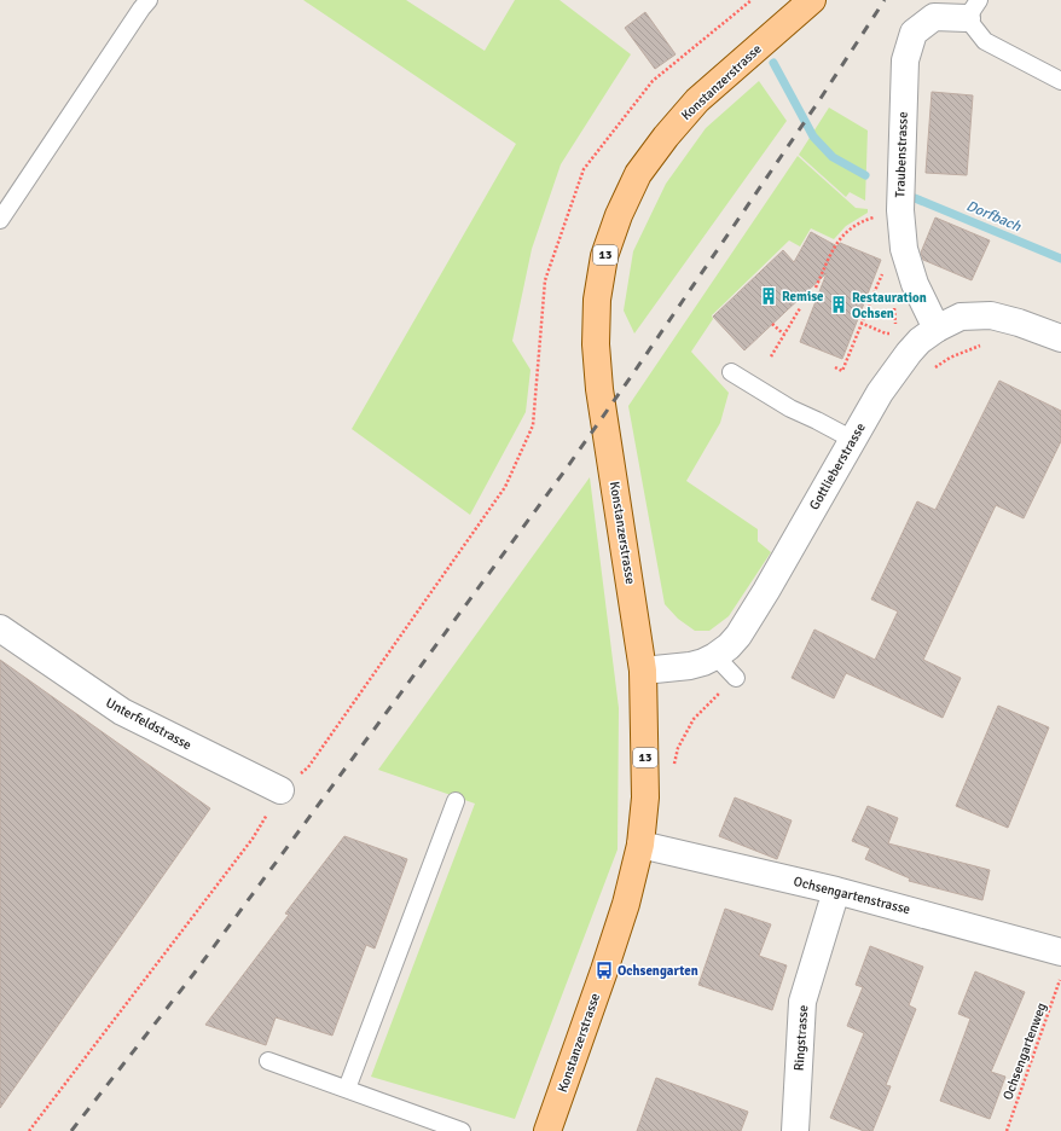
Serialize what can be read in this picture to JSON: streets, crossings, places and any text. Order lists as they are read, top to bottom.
{
  "streets": {
    "main road": ["Konstanzerstrasse", "13"],
    "street": [
      "Traubenstrasse",
      "Gottlieberstrasse",
      "Unterfeldstrasse",
      "Ochsengartenstrasse",
      "Ringstrasse"
    ],
    "path": ["Ochsengartenweg"]
  },
  "crossings": [
    ["Konstanzerstrasse", "Gottlieberstrasse"],
    ["Konstanzerstrasse", "Ochsengartenstrasse"],
    ["Traubenstrasse", "Gottlieberstrasse"],
    ["Ochsengartenstrasse", "Ringstrasse"]
  ],
  "water": ["Dorfbach"],
  "places": {
    "building": ["Remise", "Restauration Ochsen"],
    "bus stop": ["Ochsengarten"]
  }
}
